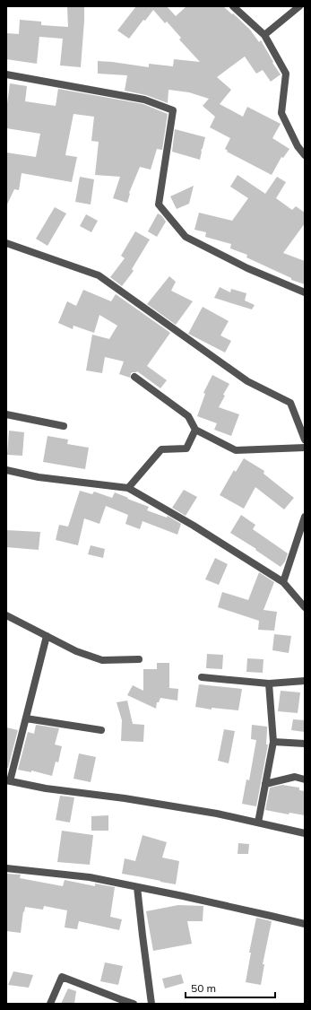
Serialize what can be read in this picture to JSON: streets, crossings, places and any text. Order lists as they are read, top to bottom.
{
  "scale_bar": "50 m"
}
